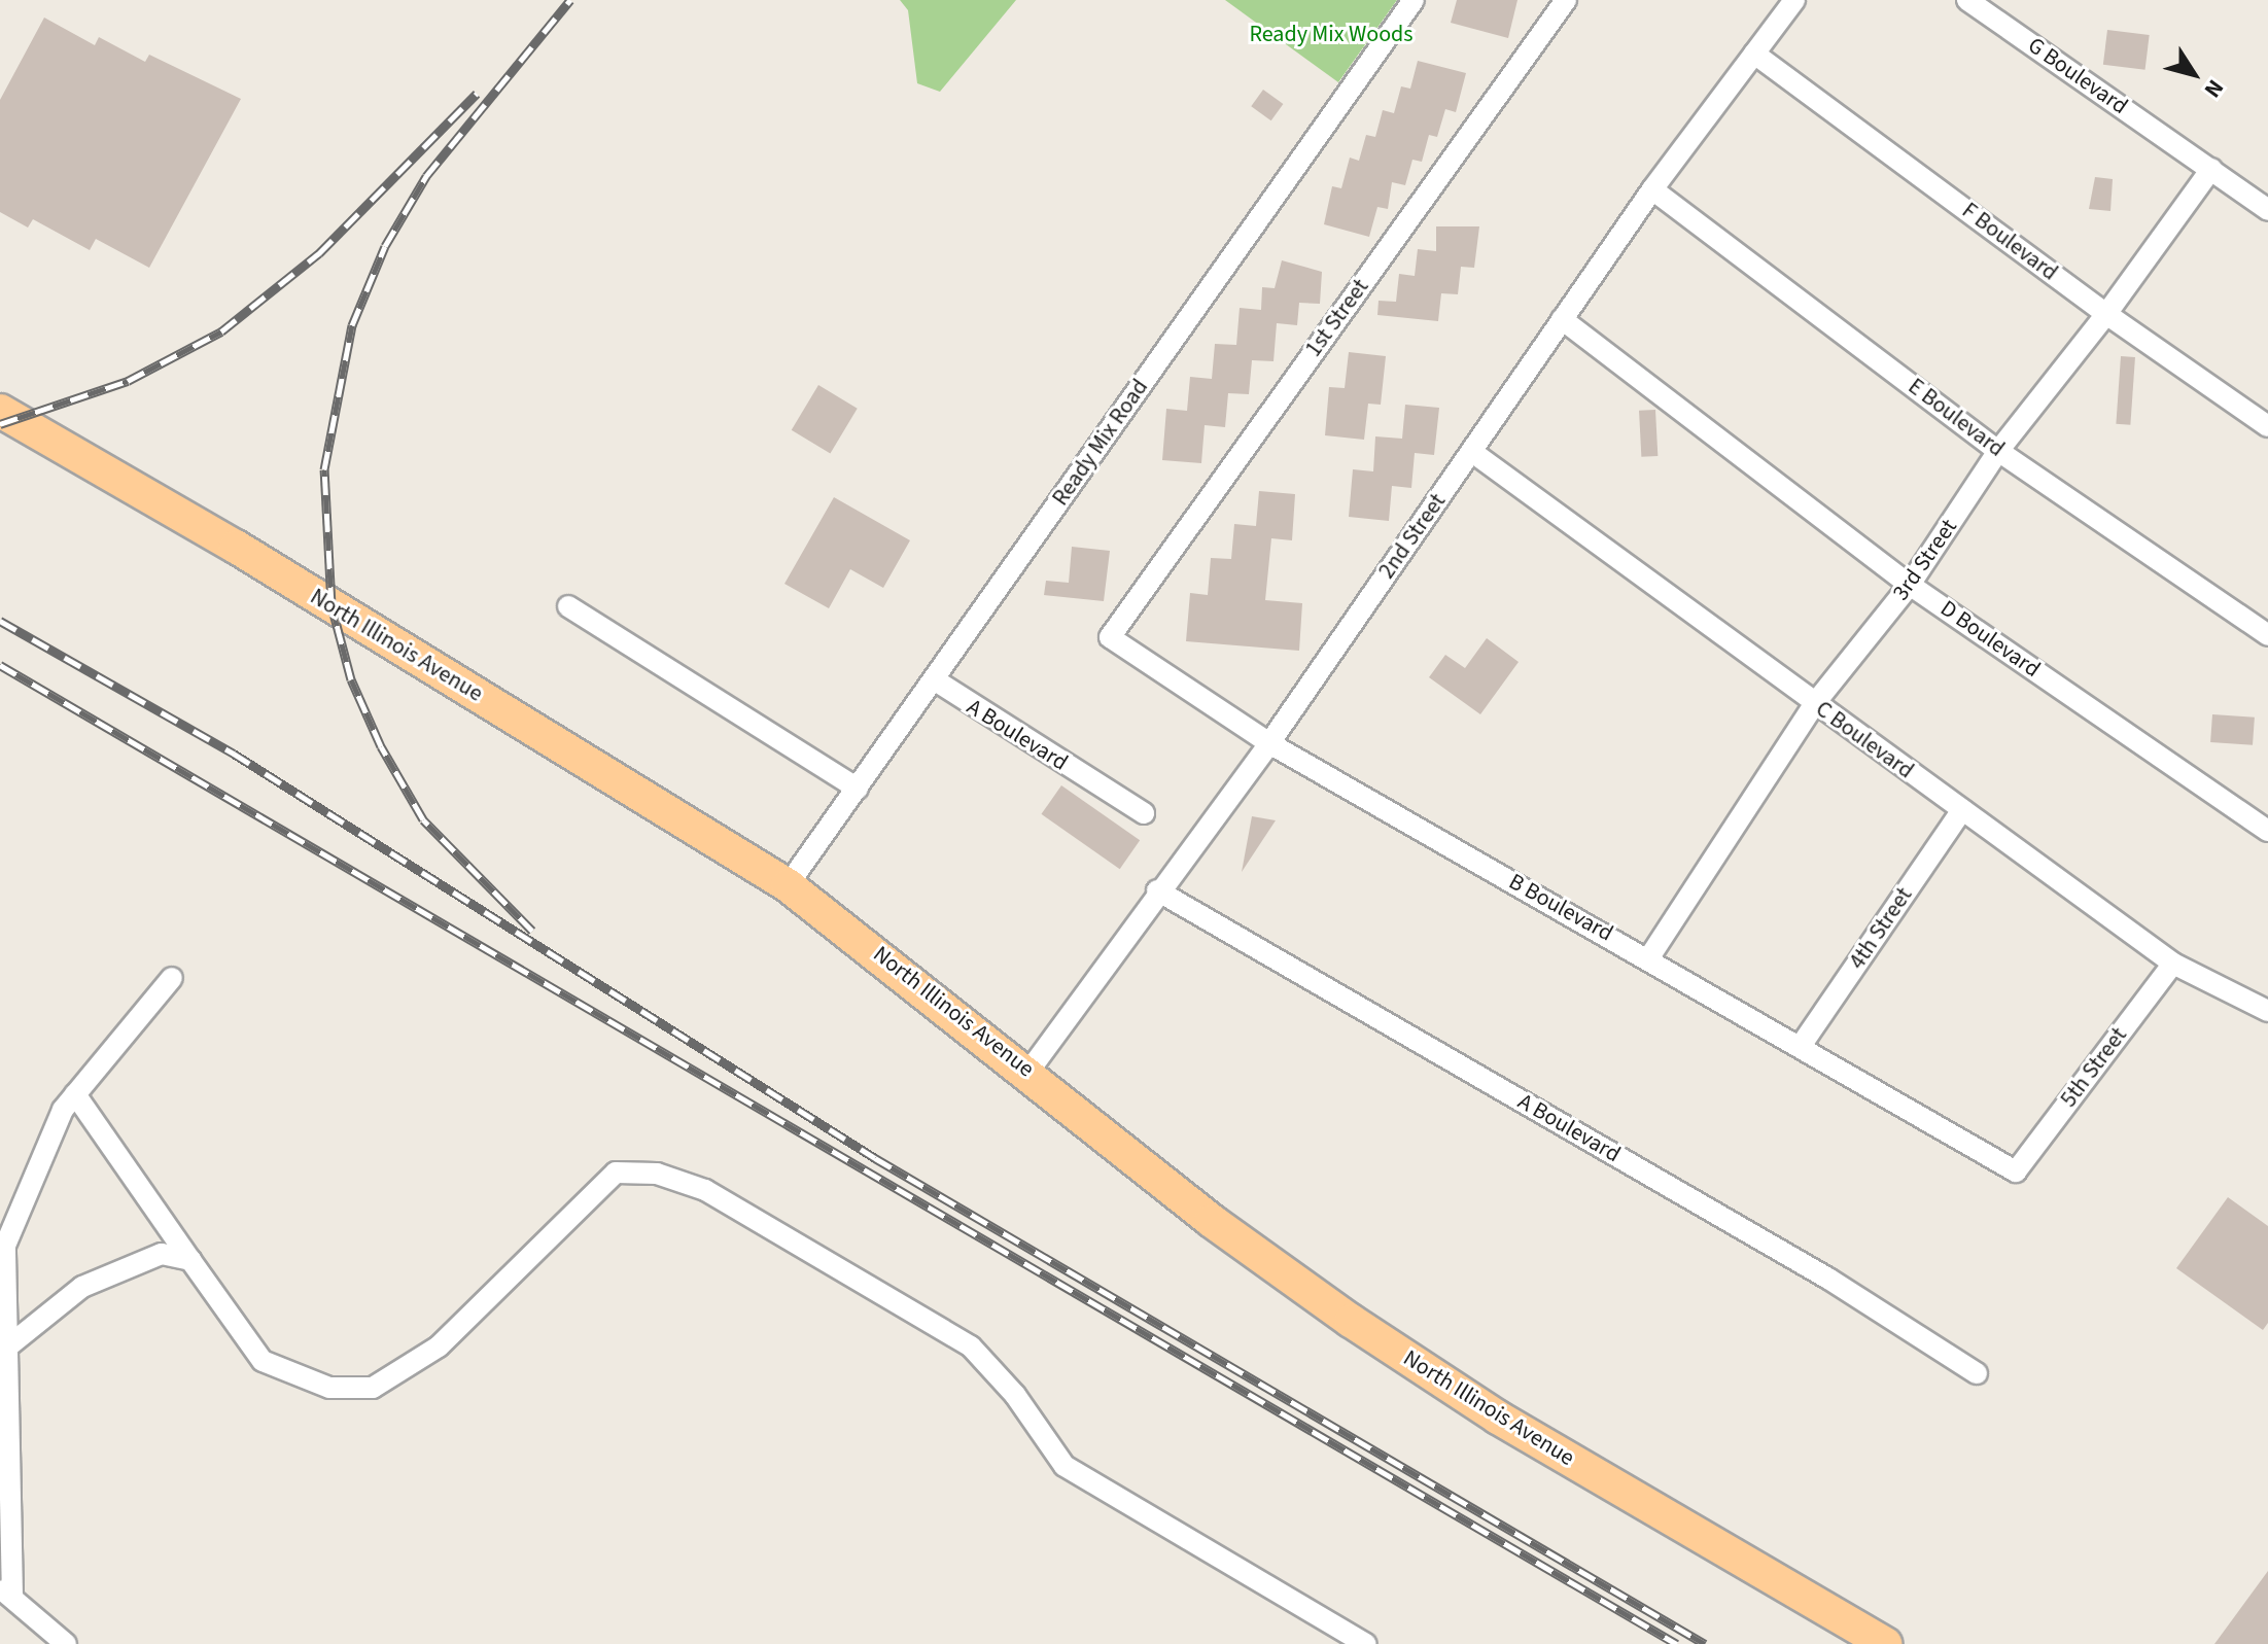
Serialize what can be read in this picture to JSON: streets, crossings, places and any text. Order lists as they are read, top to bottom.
{
  "streets": {
    "main road": ["North Illinois Avenue"],
    "street": [
      "G Boulevard",
      "F Boulevard",
      "1st Street",
      "E Boulevard",
      "Ready Mix Road",
      "2nd Street",
      "3rd Street",
      "D Boulevard",
      "A Boulevard",
      "C Boulevard",
      "B Boulevard",
      "4th Street",
      "5th Street"
    ]
  },
  "crossings": [
    ["G Boulevard", "3rd Street"],
    ["F Boulevard", "2nd Street"],
    ["F Boulevard", "3rd Street"],
    ["1st Street", "B Boulevard"],
    ["E Boulevard", "2nd Street"],
    ["E Boulevard", "3rd Street"],
    ["Ready Mix Road", "North Illinois Avenue"],
    ["Ready Mix Road", "A Boulevard"],
    ["2nd Street", "D Boulevard"],
    ["2nd Street", "North Illinois Avenue"],
    ["2nd Street", "A Boulevard"],
    ["2nd Street", "C Boulevard"],
    ["2nd Street", "B Boulevard"],
    ["3rd Street", "D Boulevard"],
    ["3rd Street", "C Boulevard"],
    ["3rd Street", "B Boulevard"],
    ["C Boulevard", "4th Street"],
    ["C Boulevard", "5th Street"],
    ["B Boulevard", "4th Street"],
    ["B Boulevard", "5th Street"]
  ],
  "parks": ["Ready Mix Woods"],
  "north": "bottom right"
}
